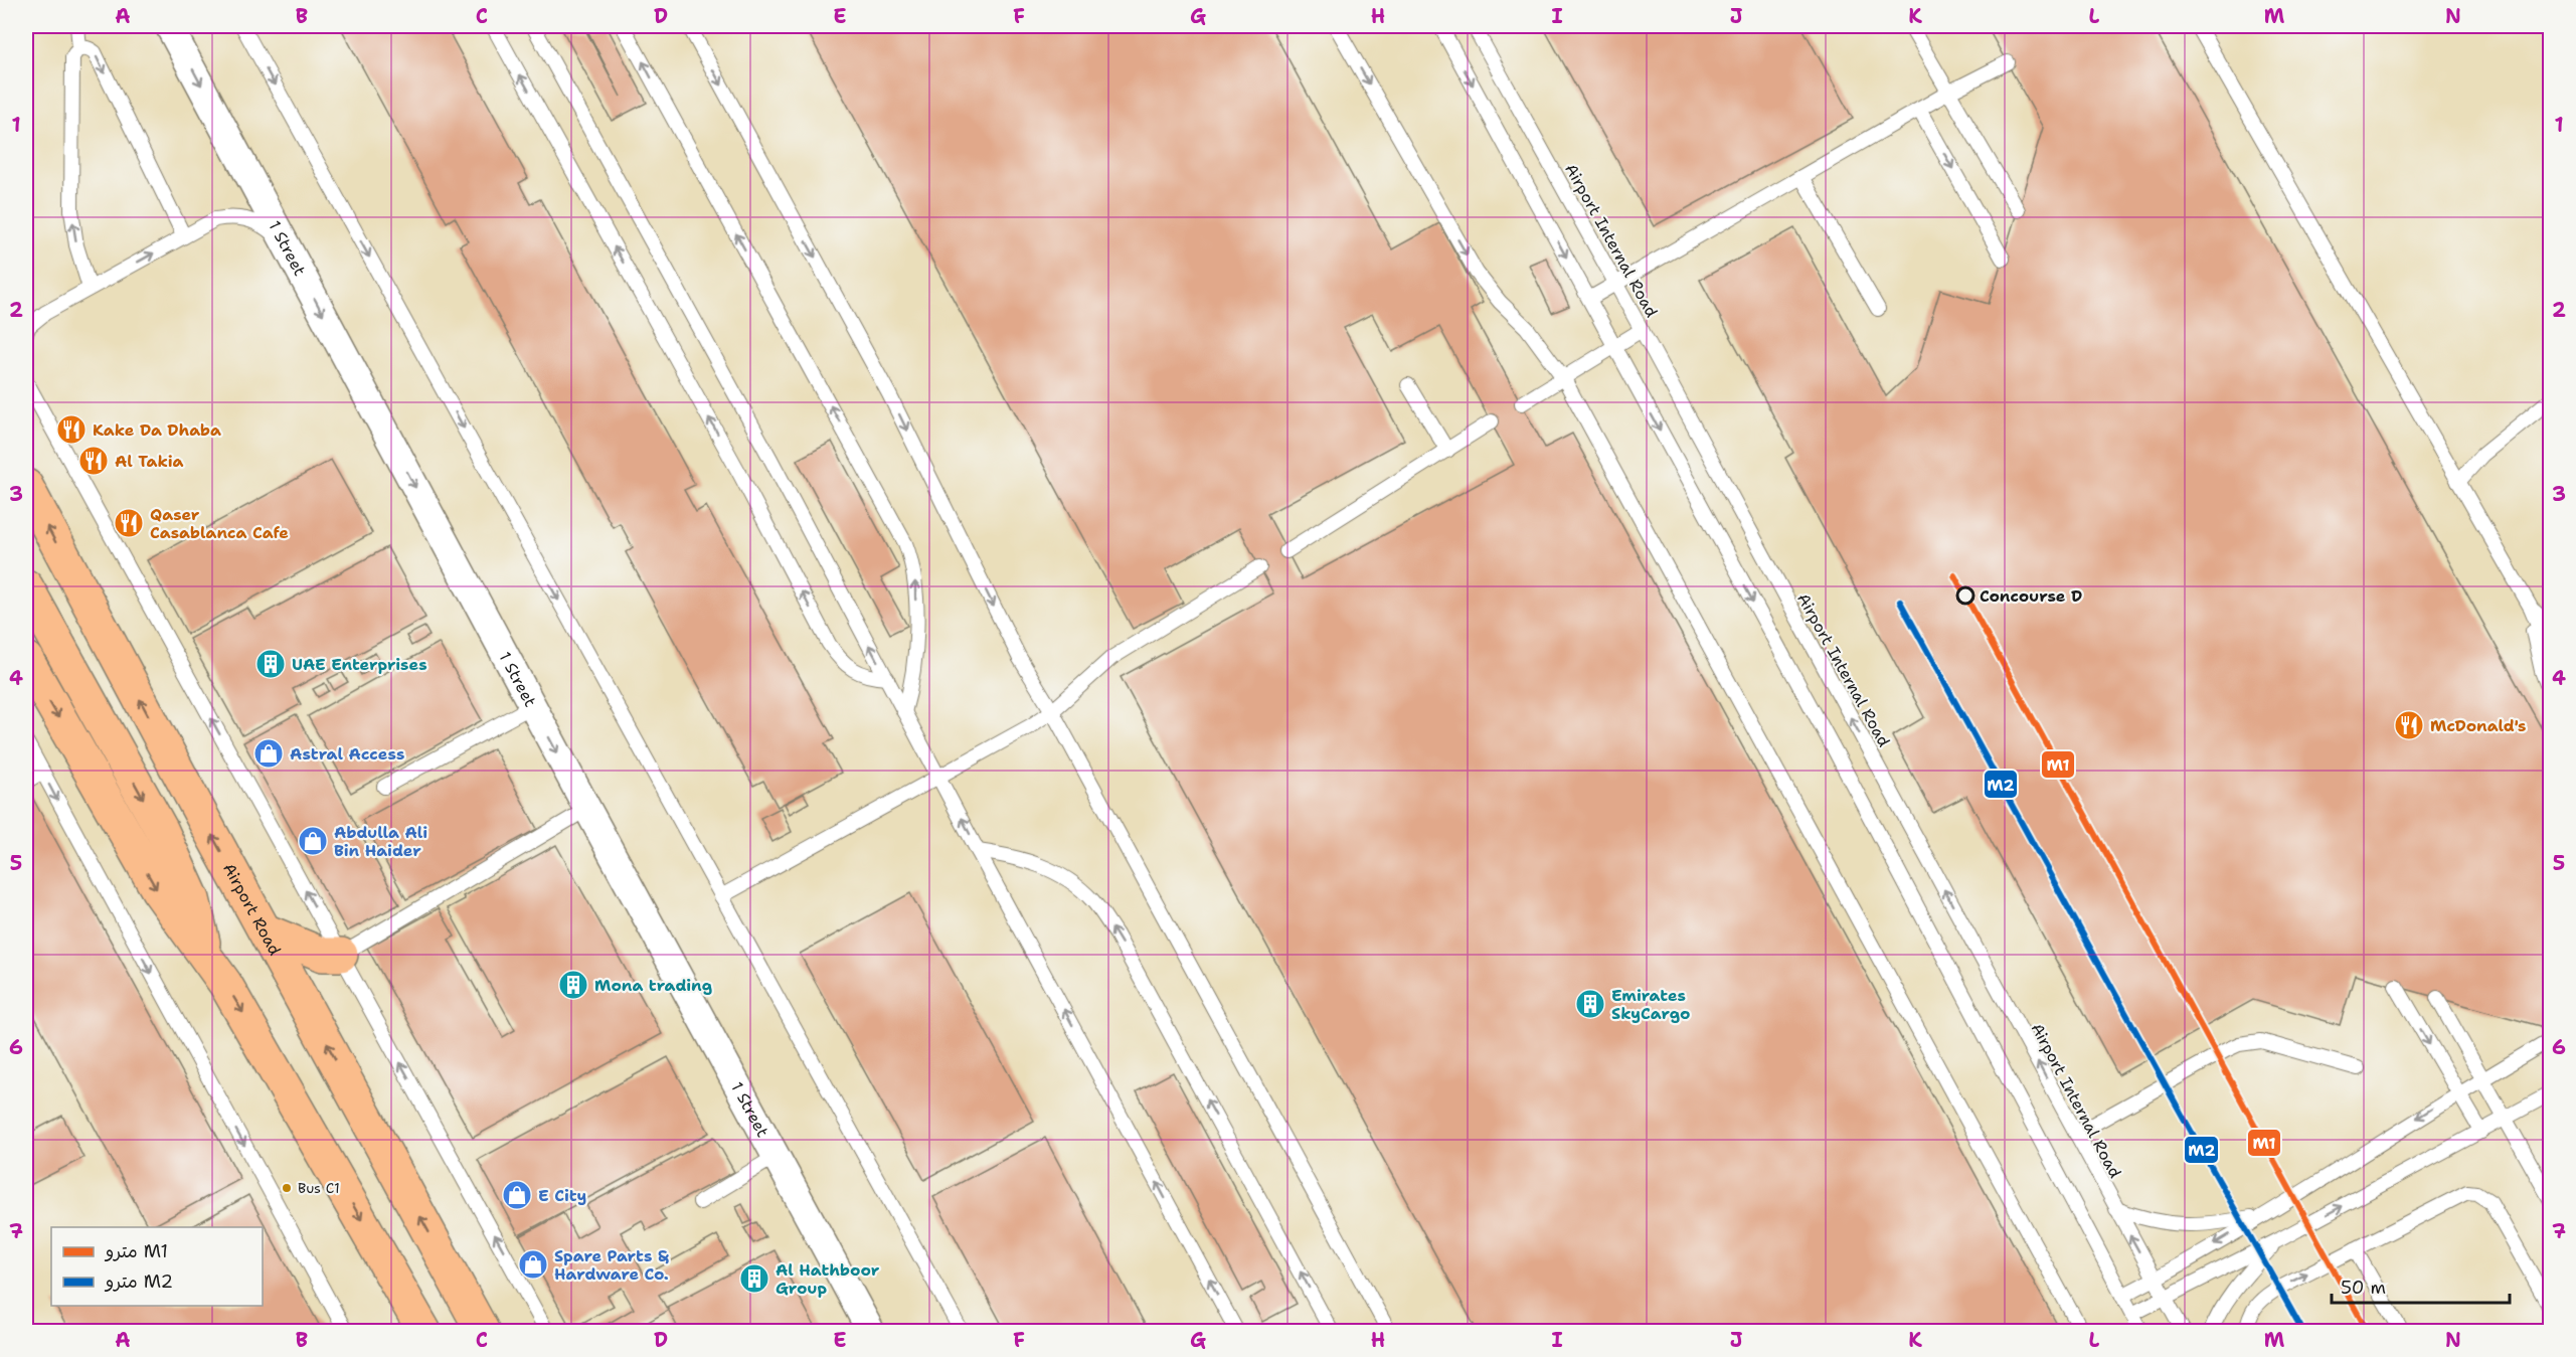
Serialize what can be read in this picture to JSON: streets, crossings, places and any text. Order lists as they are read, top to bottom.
{
  "streets": {
    "highway": ["Airport Road"],
    "street": ["1 Street"],
    "lane": ["Airport Internal Road"]
  },
  "one_way": ["1 Street"],
  "places": {
    "restaurant": [
      "Kake Da Dhaba",
      "Al Takia",
      "Qaser Casablanca Cafe",
      "McDonald's"
    ],
    "other": ["Concourse D", "Bus C1"],
    "building": [
      "UAE Enterprises",
      "Mona trading",
      "Emirates SkyCargo",
      "Al Hathboor Group"
    ],
    "shop": [
      "Astral Access",
      "Abdulla Ali Bin Haider",
      "E City",
      "Spare Parts & Hardware Co."
    ]
  },
  "lines": ["metro line M1", "metro line M2"],
  "legend": ["مترو M1", "مترو M2"],
  "scale_bar": "50 m",
  "grid": {
    "columns": [
      "A",
      "B",
      "C",
      "D",
      "E",
      "F",
      "G",
      "H",
      "I",
      "J",
      "K",
      "L",
      "M",
      "N"
    ],
    "rows": [
      "1",
      "2",
      "3",
      "4",
      "5",
      "6",
      "7"
    ]
  }
}
